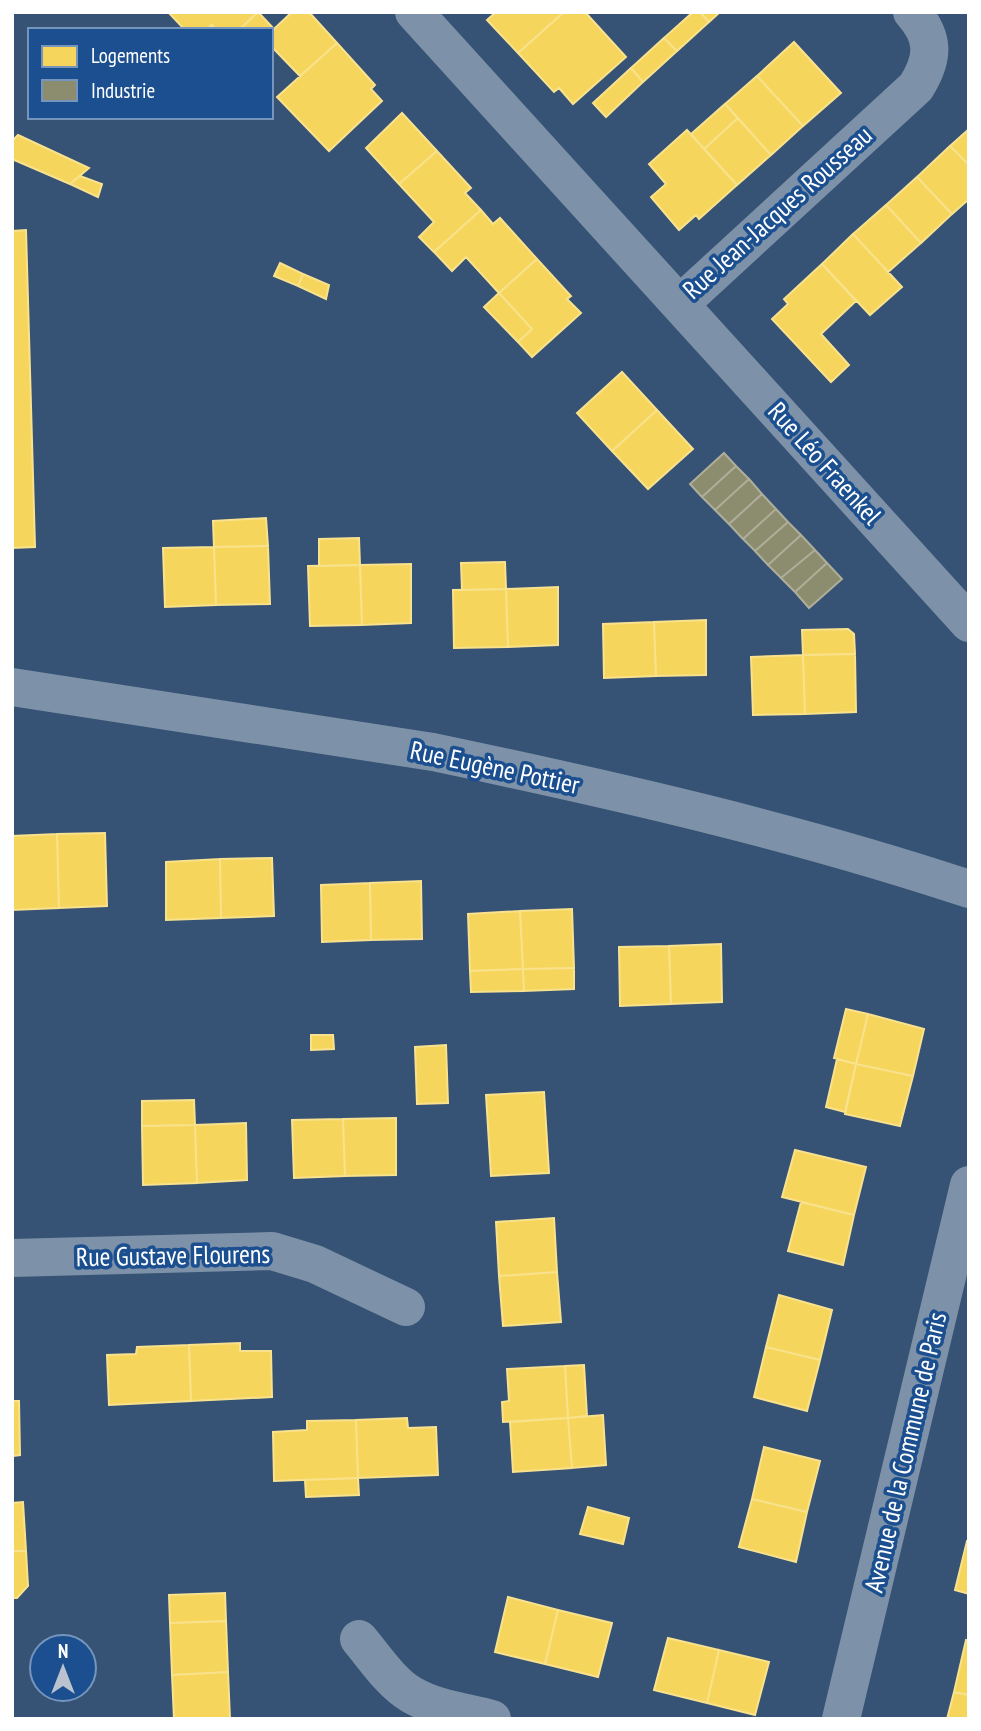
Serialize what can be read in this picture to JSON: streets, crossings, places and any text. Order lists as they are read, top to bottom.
{
  "streets": {
    "street": [
      "Rue Jean-Jacques Rousseau",
      "Rue Léo Fraenkel",
      "Rue Eugène Pottier",
      "Rue Gustave Flourens",
      "Avenue de la Commune de Paris"
    ]
  },
  "crossings": [
    ["Rue Jean-Jacques Rousseau", "Rue Léo Fraenkel"]
  ],
  "legend": ["Logements", "Industrie"],
  "north": "top"
}
